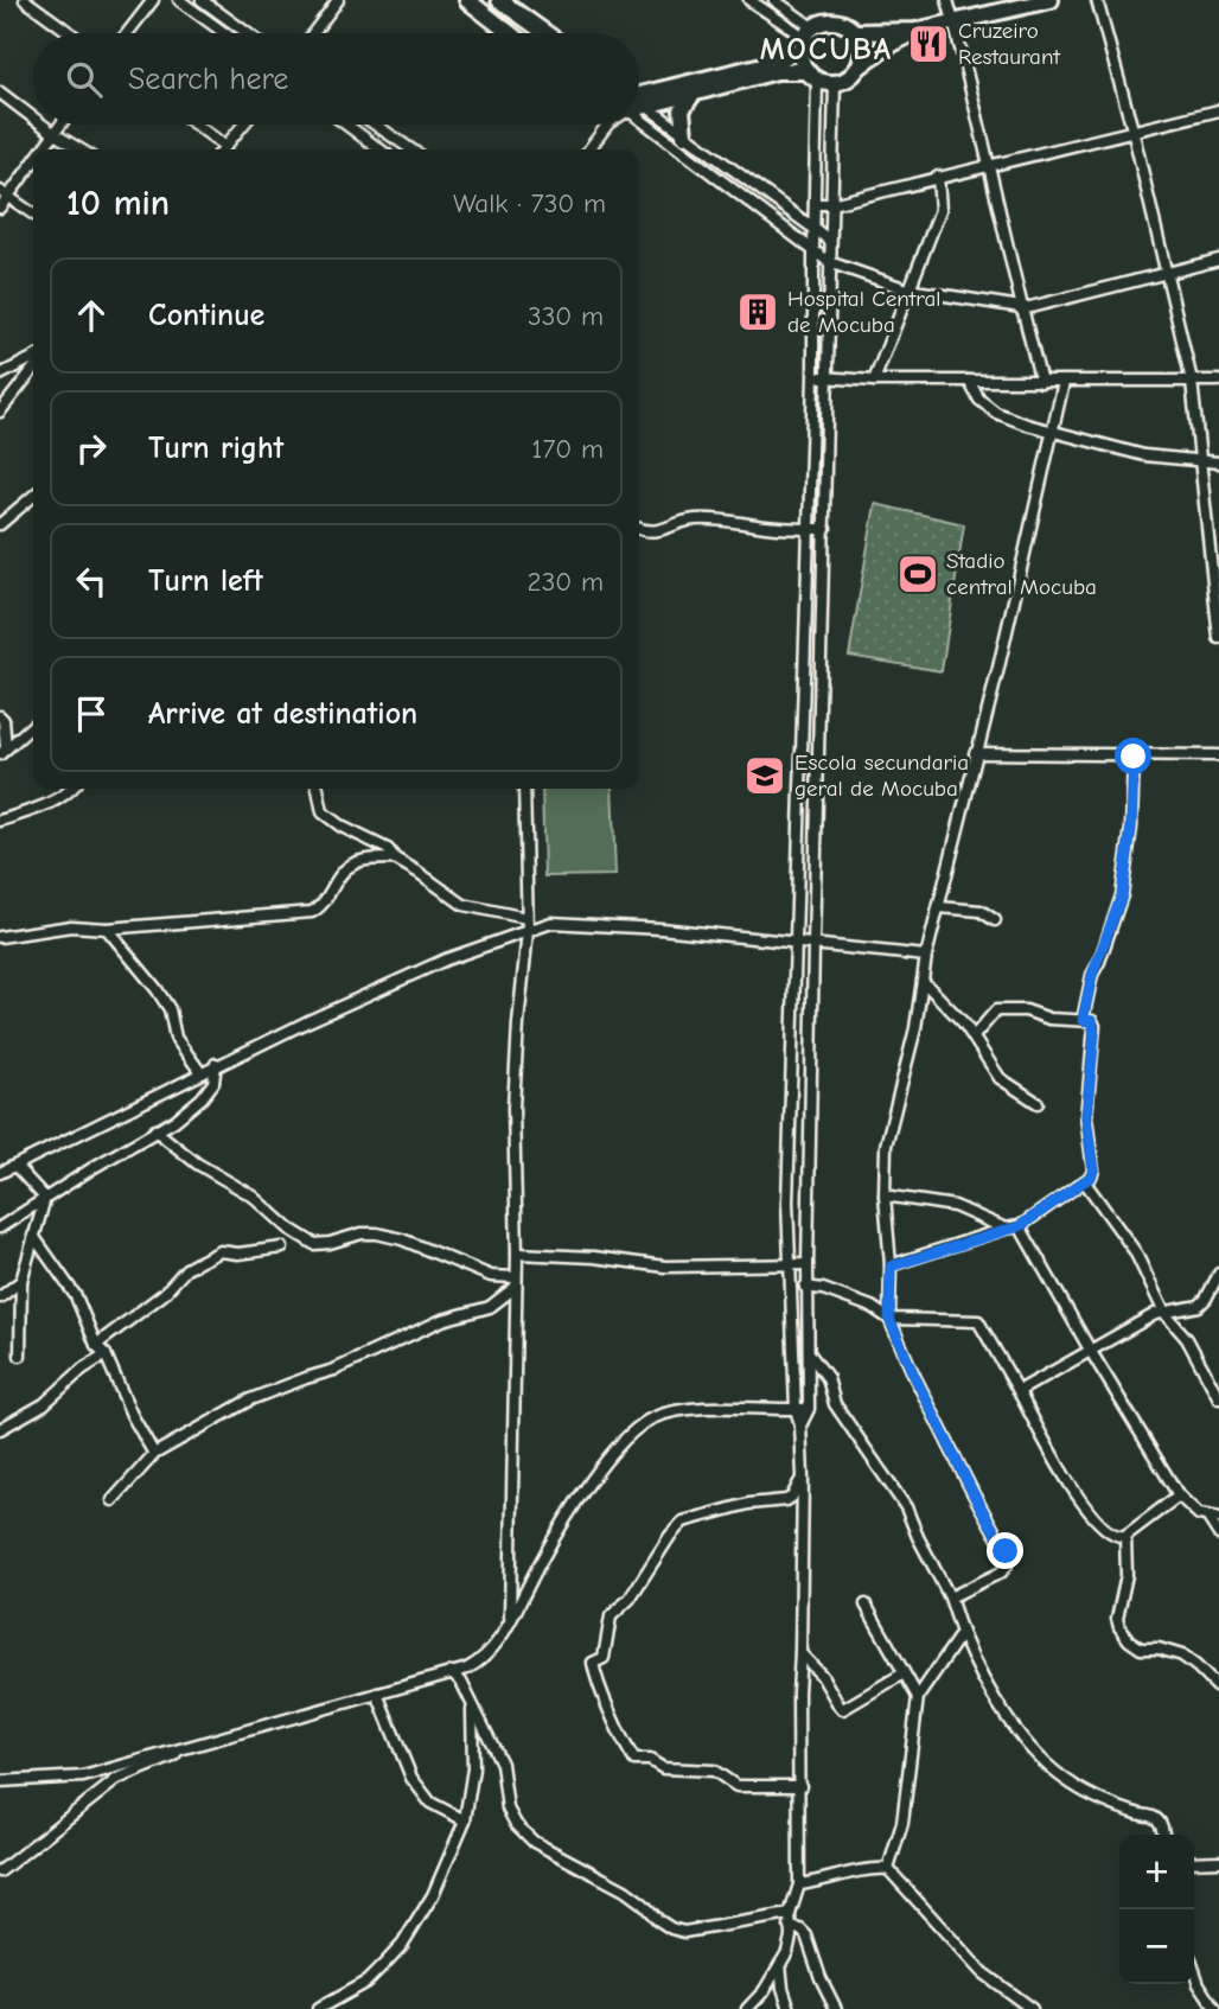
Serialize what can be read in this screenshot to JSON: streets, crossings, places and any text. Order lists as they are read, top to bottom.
{
  "districts": ["MOCUBA"],
  "places": {
    "restaurant": ["Cruzeiro Restaurant"],
    "building": ["Hospital Central de Mocuba"],
    "sports": ["Stadio central Mocuba"],
    "school or university": ["Escola secundaria geral de Mocuba"]
  },
  "page": {
    "search": "Search here",
    "heading": ["10 min", "Walk · 730 m"],
    "list": [
      ["Continue", "330 m"],
      ["Turn right", "170 m"],
      ["Turn left", "230 m"],
      "Arrive at destination"
    ],
    "map_buttons": ["+", "−"]
  }
}
